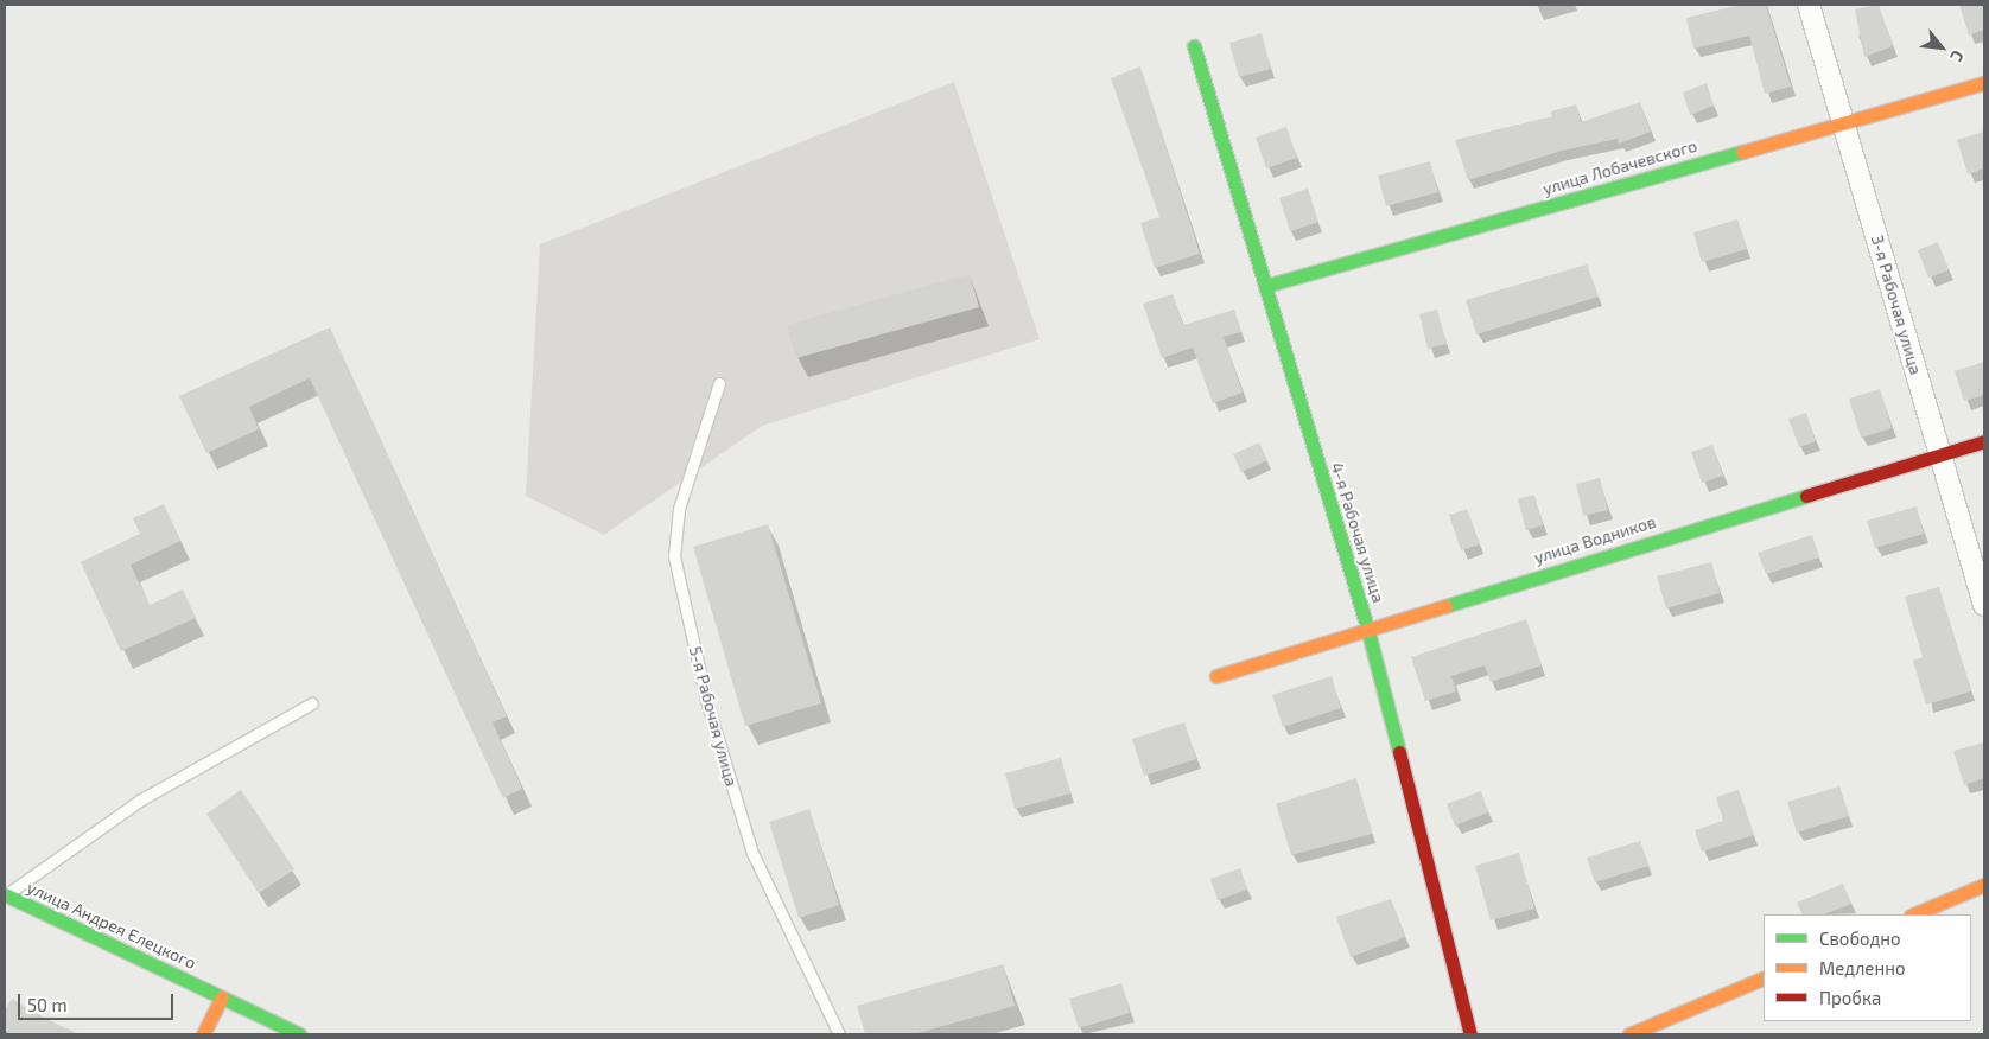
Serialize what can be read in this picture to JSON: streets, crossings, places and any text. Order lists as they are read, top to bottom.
{
  "streets": {
    "street": [
      "улица Лобачевского",
      "3-я Рабочая улица",
      "4-я Рабочая улица",
      "улица Водников",
      "улица Андрея Елецкого"
    ],
    "lane": ["5-я Рабочая улица"]
  },
  "crossings": [
    ["улица Лобачевского", "3-я Рабочая улица"],
    ["улица Лобачевского", "4-я Рабочая улица"],
    ["3-я Рабочая улица", "улица Водников"],
    ["4-я Рабочая улица", "улица Водников"]
  ],
  "legend": ["Свободно", "Медленно", "Пробка"],
  "scale_bar": "50 m",
  "north": "bottom right"
}
